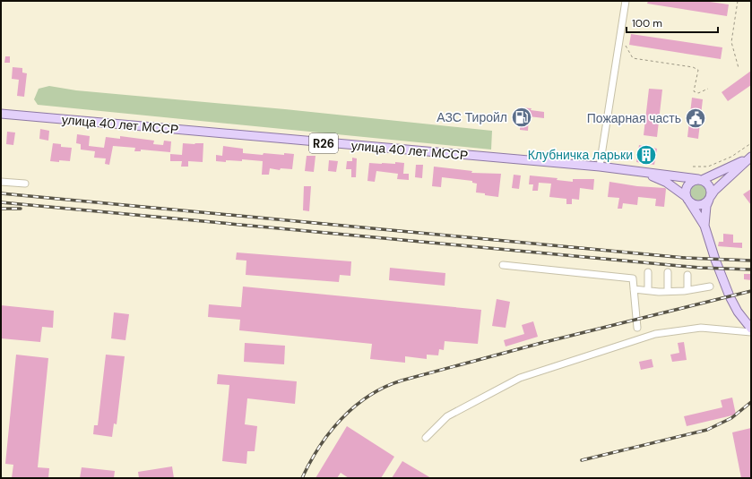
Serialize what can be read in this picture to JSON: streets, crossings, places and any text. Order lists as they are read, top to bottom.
{
  "streets": {
    "main road": ["улица 40 лет МССР", "R26"]
  },
  "places": {
    "fuel station": ["АЗС Тиройл"],
    "public building": ["Пожарная часть"],
    "building": ["Клубничка ларьки"]
  },
  "scale_bar": "100 m"
}
